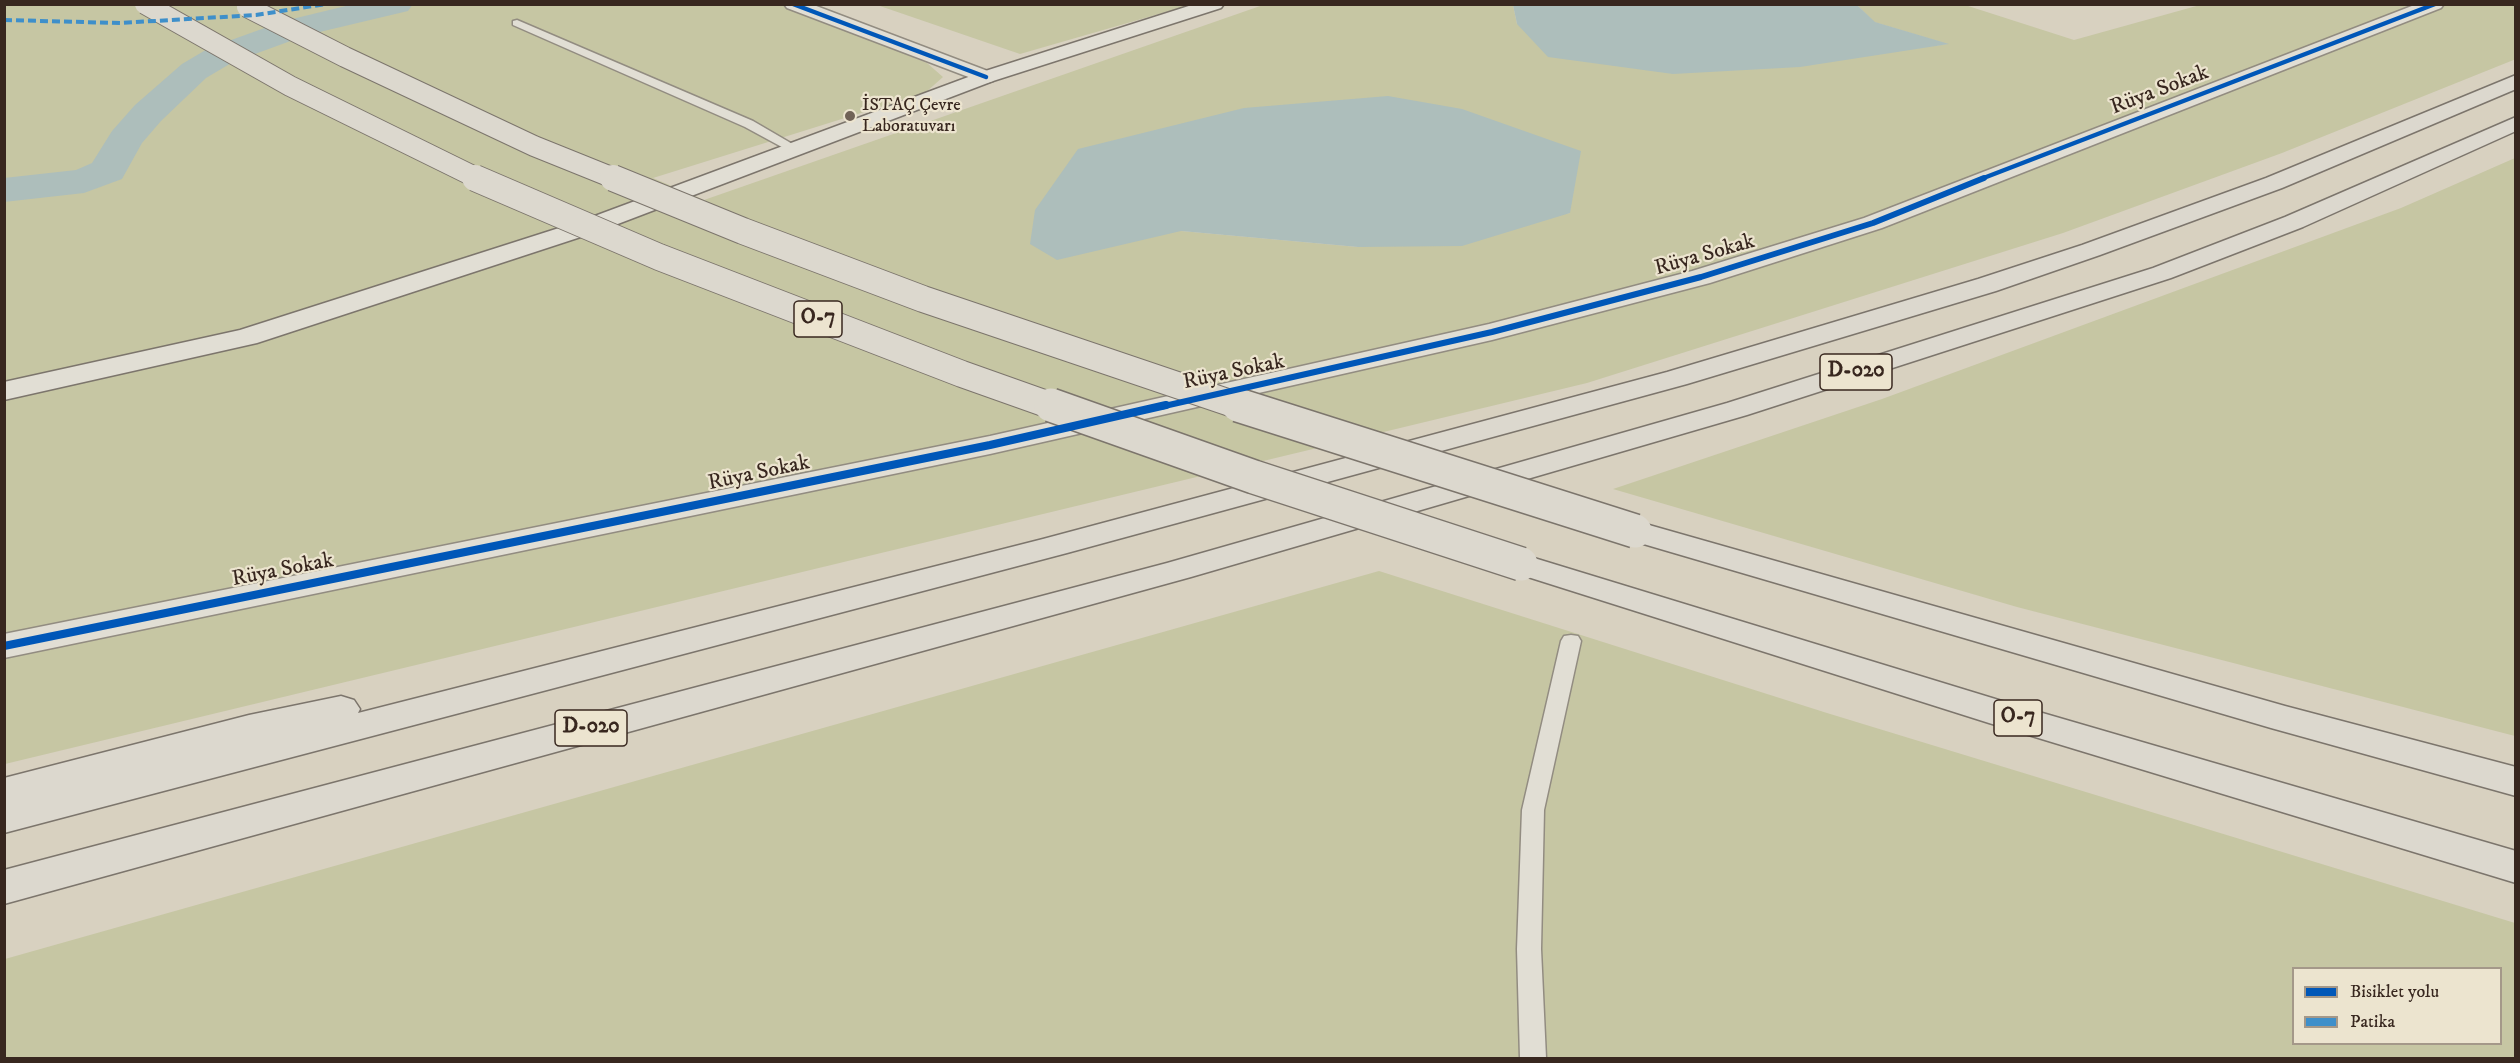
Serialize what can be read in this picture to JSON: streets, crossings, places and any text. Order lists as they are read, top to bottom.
{
  "streets": {
    "highway": ["O-7", "D-020"],
    "street": ["Rüya Sokak"]
  },
  "places": ["İSTAÇ Çevre Laboratuvarı"],
  "legend": ["Bisiklet yolu", "Patika"]
}
